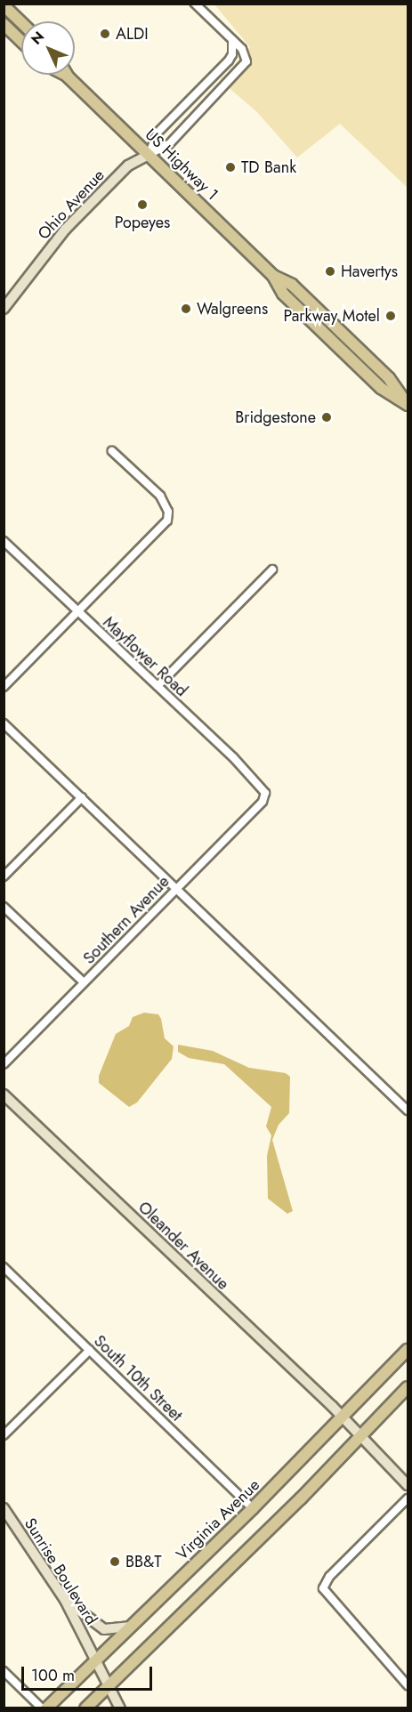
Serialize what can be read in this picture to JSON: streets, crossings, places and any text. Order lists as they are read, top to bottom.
{
  "streets": {
    "main road": [
      "US Highway 1",
      "Ohio Avenue",
      "Oleander Avenue",
      "Virginia Avenue",
      "Sunrise Boulevard"
    ],
    "street": ["Mayflower Road", "Southern Avenue", "South 10th Street"]
  },
  "crossings": [
    ["US Highway 1", "Ohio Avenue"],
    ["Mayflower Road", "Southern Avenue"],
    ["Oleander Avenue", "Virginia Avenue"],
    ["South 10th Street", "Virginia Avenue"],
    ["Virginia Avenue", "Sunrise Boulevard"]
  ],
  "places": [
    "ALDI",
    "TD Bank",
    "Popeyes",
    "Havertys",
    "Walgreens",
    "Parkway Motel",
    "Bridgestone",
    "BB&T"
  ],
  "scale_bar": "100 m",
  "north": "top left"
}
